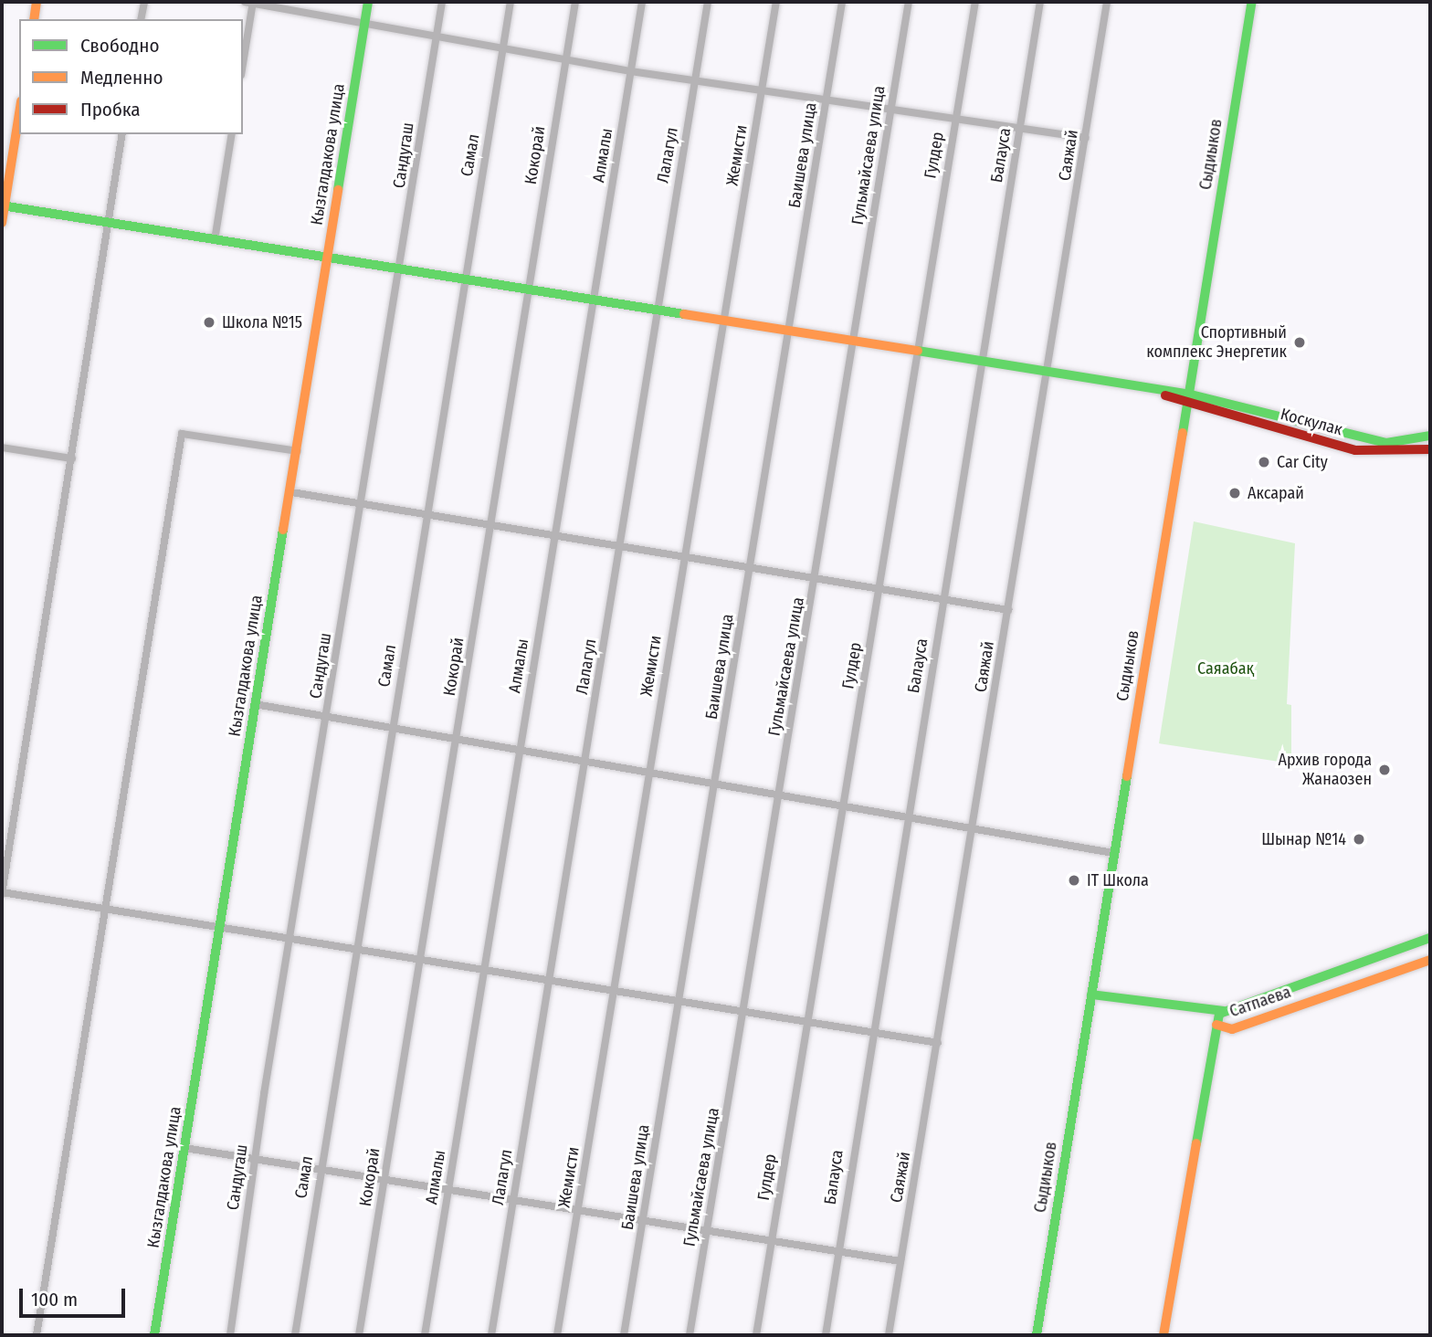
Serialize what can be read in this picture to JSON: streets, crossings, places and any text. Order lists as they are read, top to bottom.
{
  "streets": {
    "street": [
      "Кызгалдакова улица",
      "Сыдиыков",
      "Сандугаш",
      "Самал",
      "Кокорай",
      "Алмалы",
      "Лалагул",
      "Жемисти",
      "Баишева улица",
      "Гульмайсаева улица",
      "Гулдер",
      "Балауса",
      "Саяжай",
      "Коскулак",
      "Сатпаева"
    ]
  },
  "crossings": [
    ["Сыдиыков", "Коскулак"]
  ],
  "parks": ["Саяабақ"],
  "places": [
    "Школа №15",
    "Спортивный комплекс Энергетик",
    "Car City",
    "Аксарай",
    "Архив города Жанаозен",
    "Шынар №14",
    "IT Школа"
  ],
  "legend": ["Свободно", "Медленно", "Пробка"],
  "scale_bar": "100 m"
}
